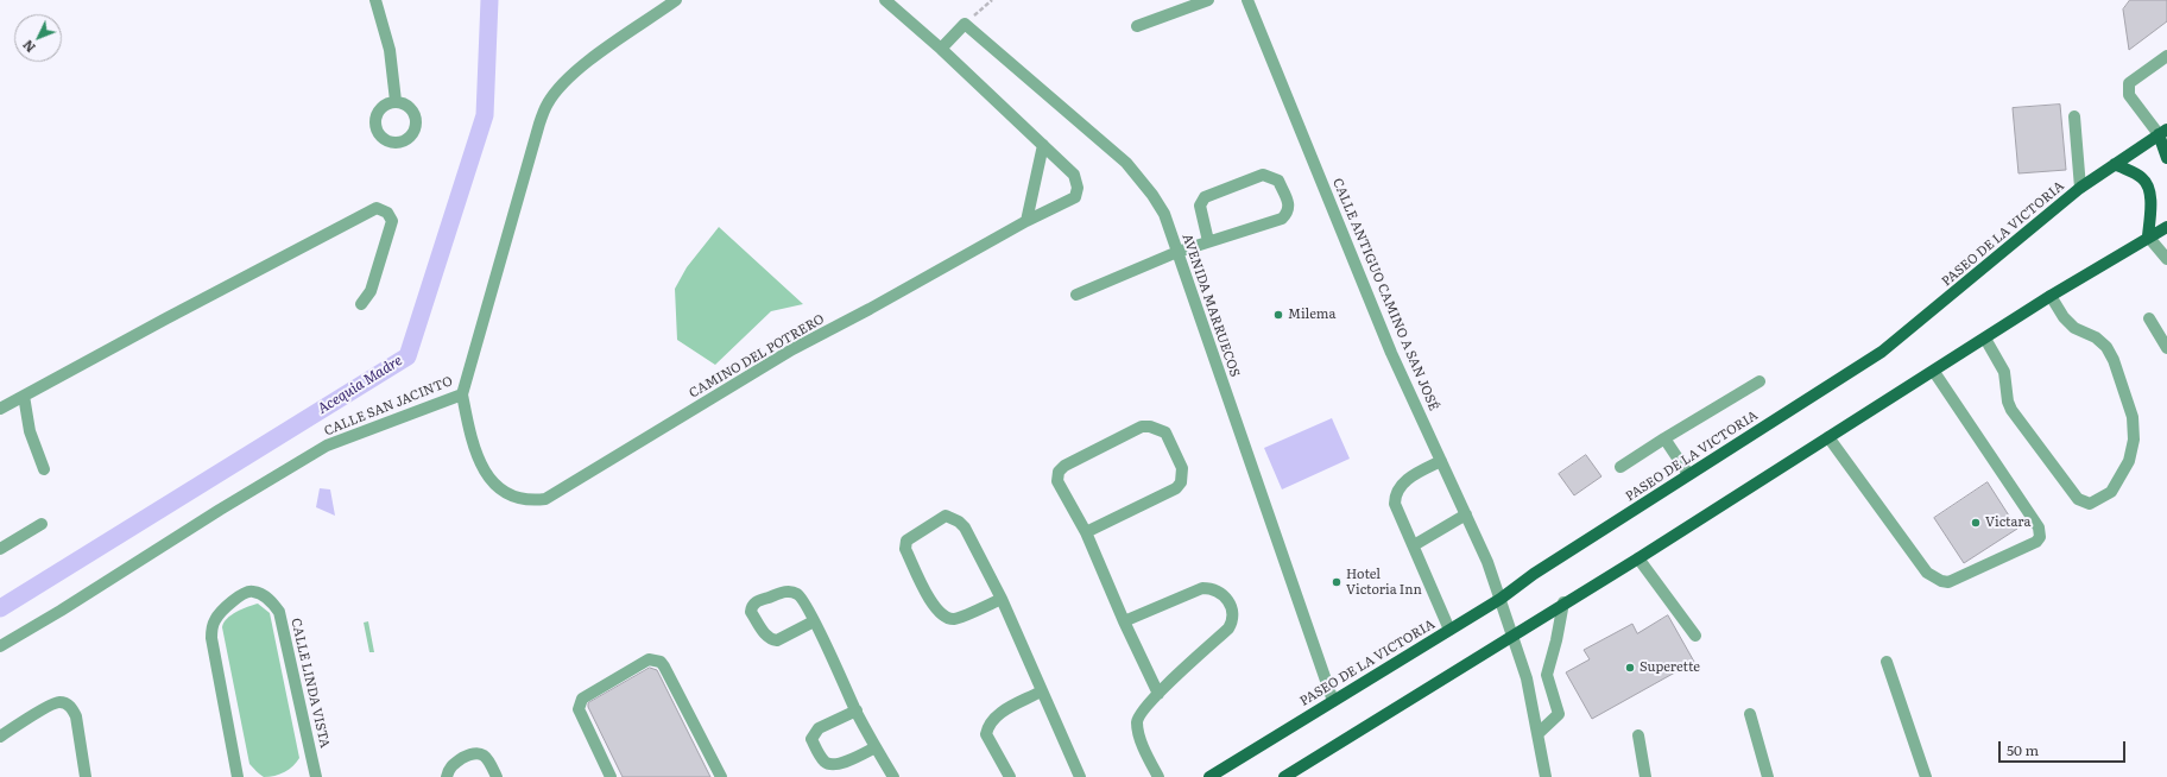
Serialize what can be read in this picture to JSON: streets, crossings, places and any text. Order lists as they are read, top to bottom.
{
  "streets": {
    "main road": ["PASEO DE LA VICTORIA"],
    "street": [
      "CALLE ANTIGUO CAMINO A SAN JOSÉ",
      "AVENIDA MARRUECOS",
      "CAMINO DEL POTRERO",
      "CALLE SAN JACINTO",
      "CALLE LINDA VISTA"
    ]
  },
  "crossings": [
    ["PASEO DE LA VICTORIA", "CALLE ANTIGUO CAMINO A SAN JOSÉ"],
    ["PASEO DE LA VICTORIA", "AVENIDA MARRUECOS"],
    ["CAMINO DEL POTRERO", "CALLE SAN JACINTO"]
  ],
  "water": ["Acequia Madre"],
  "places": [
    "Milema",
    "Victara",
    "Hotel Victoria Inn",
    "Superette"
  ],
  "scale_bar": "50 m",
  "north": "bottom left"
}
